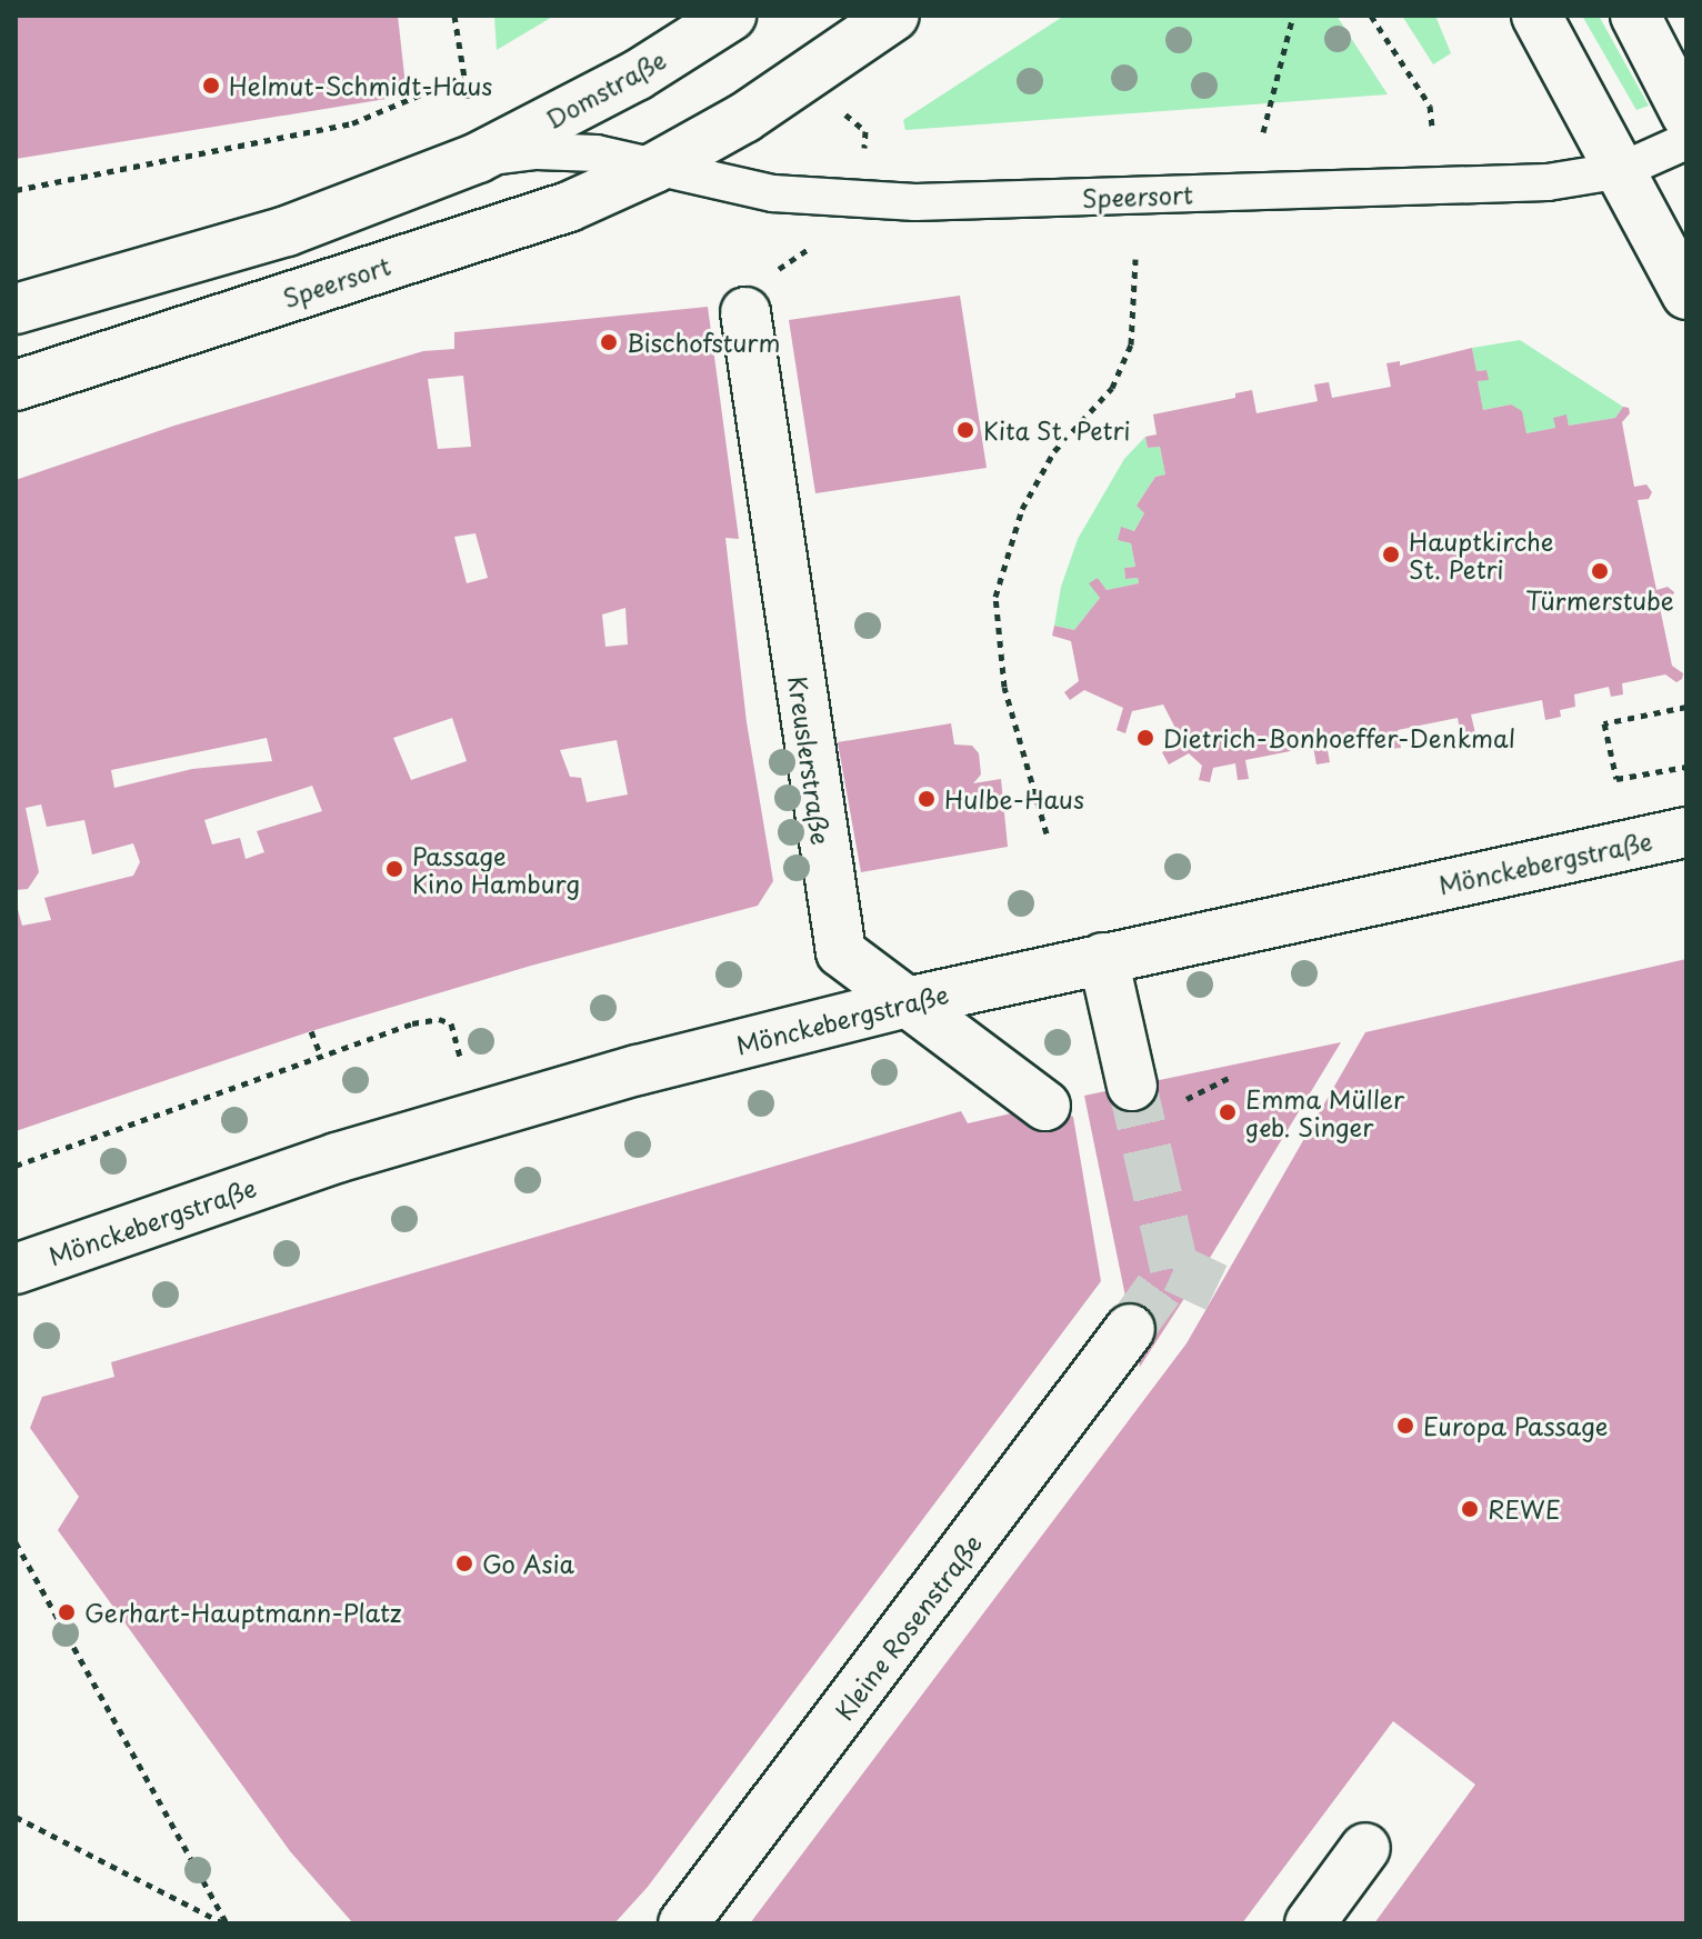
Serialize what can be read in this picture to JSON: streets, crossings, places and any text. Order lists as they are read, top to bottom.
{
  "streets": {
    "street": [
      "Domstraße",
      "Speersort",
      "Kreuslerstraße",
      "Mönckebergstraße",
      "Kleine Rosenstraße"
    ]
  },
  "crossings": [
    ["Domstraße", "Speersort"],
    ["Kreuslerstraße", "Mönckebergstraße"]
  ],
  "places": [
    "Helmut-Schmidt-Haus",
    "Bischofsturm",
    "Kita St. Petri",
    "Hauptkirche St. Petri",
    "Türmerstube",
    "Dietrich-Bonhoeffer-Denkmal",
    "Hulbe-Haus",
    "Passage Kino Hamburg",
    "Emma Müller geb. Singer",
    "Europa Passage",
    "REWE",
    "Go Asia",
    "Gerhart-Hauptmann-Platz"
  ]
}
